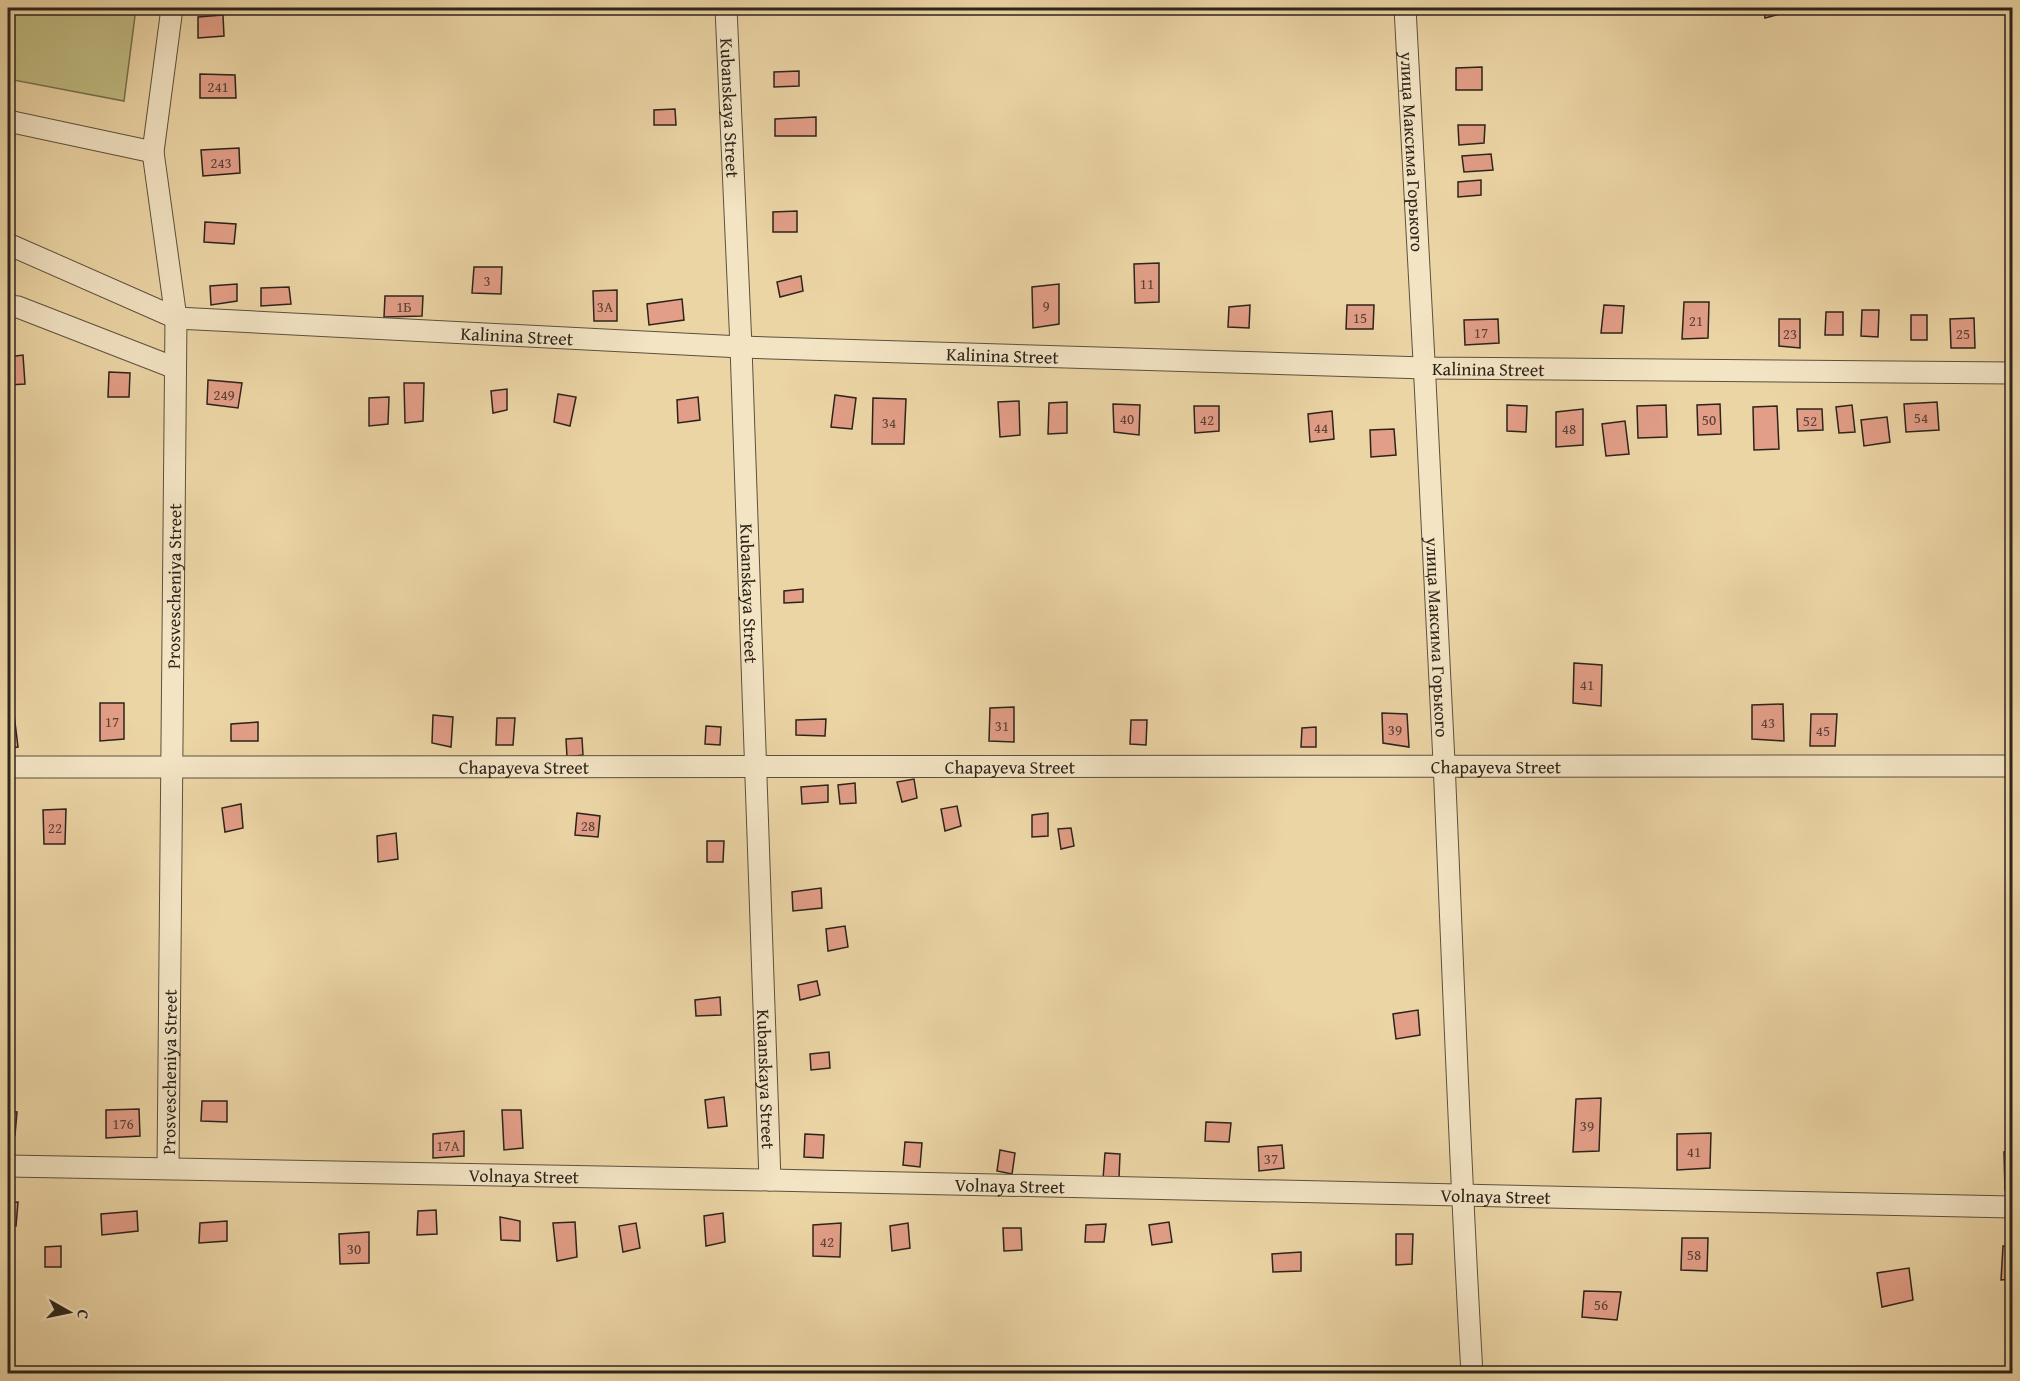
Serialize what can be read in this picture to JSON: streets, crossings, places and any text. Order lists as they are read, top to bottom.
{
  "streets": {
    "street": [
      "Kubanskaya Street",
      "улица Максима Горького",
      "Kalinina Street",
      "Prosvescheniya Street",
      "Chapayeva Street",
      "Volnaya Street"
    ]
  },
  "crossings": [
    ["Kubanskaya Street", "Kalinina Street"],
    ["Kubanskaya Street", "Chapayeva Street"],
    ["Kubanskaya Street", "Volnaya Street"],
    ["улица Максима Горького", "Kalinina Street"],
    ["улица Максима Горького", "Chapayeva Street"],
    ["улица Максима Горького", "Volnaya Street"],
    ["Kalinina Street", "Prosvescheniya Street"],
    ["Prosvescheniya Street", "Chapayeva Street"],
    ["Prosvescheniya Street", "Volnaya Street"]
  ],
  "house_numbers": [
    "241",
    "243",
    "3",
    "11",
    "9",
    "1Б",
    "3А",
    "15",
    "21",
    "17",
    "23",
    "25",
    "249",
    "54",
    "40",
    "42",
    "50",
    "52",
    "34",
    "44",
    "48",
    "41",
    "17",
    "43",
    "31",
    "39",
    "45",
    "28",
    "22",
    "176",
    "39",
    "17А",
    "41",
    "37",
    "42",
    "30",
    "58",
    "56"
  ],
  "north": "right"
}
